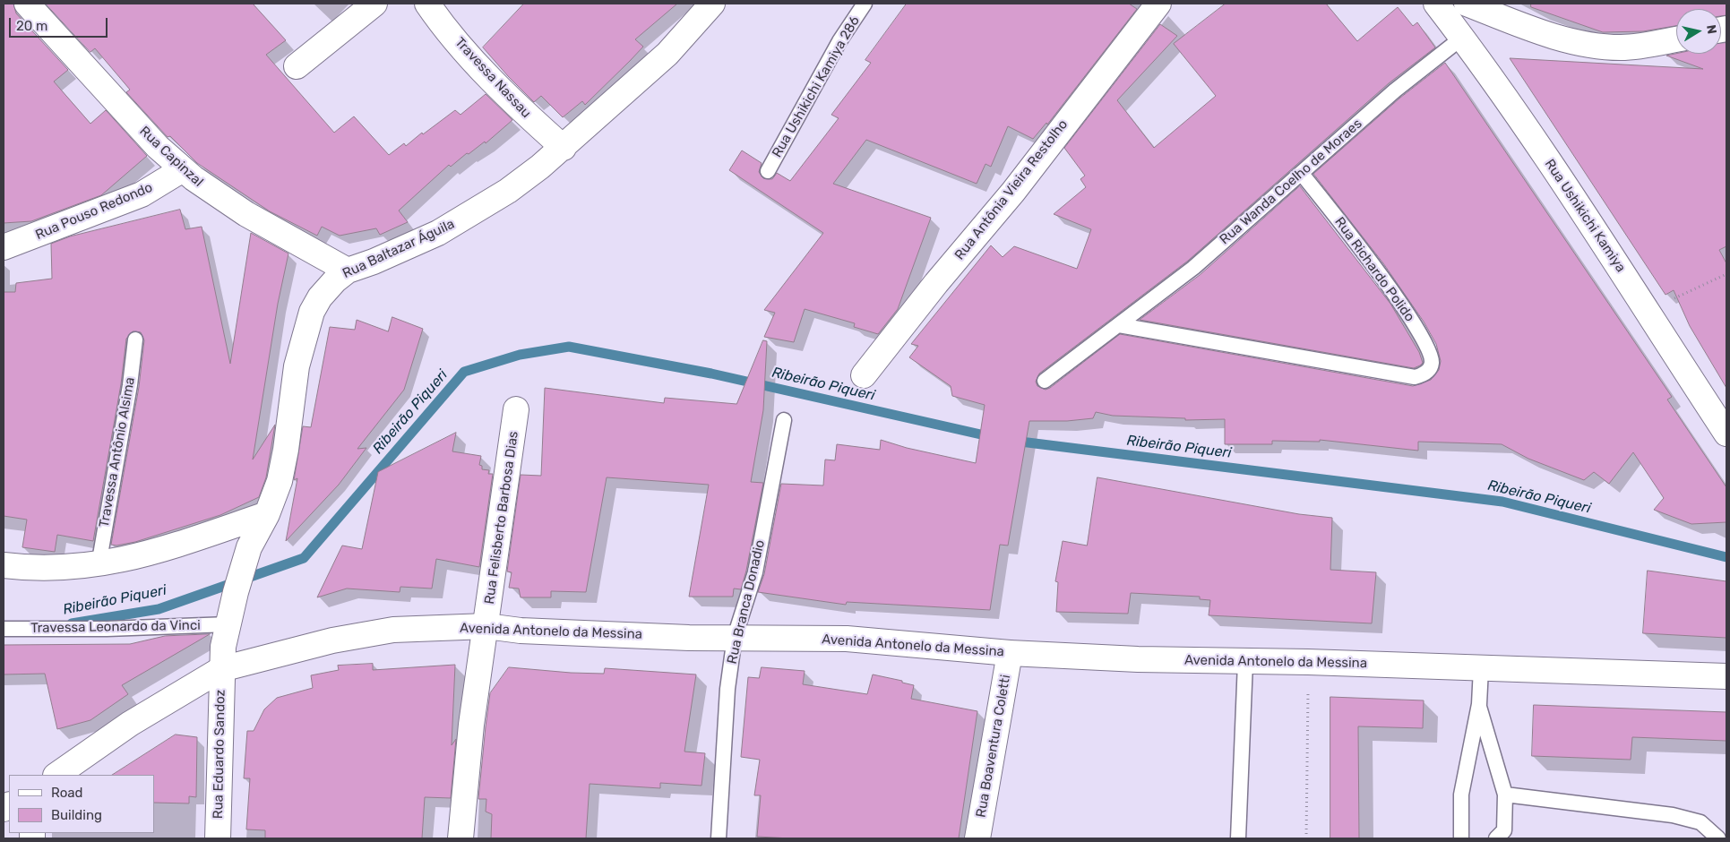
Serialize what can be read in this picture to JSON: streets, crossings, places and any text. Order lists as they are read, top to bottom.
{
  "streets": {
    "street": [
      "Travessa Nassau",
      "Rua Capinzal",
      "Rua Antônia Vieira Restolho",
      "Rua Pouso Redondo",
      "Rua Ushikichi Kamiya",
      "Rua Baltazar Águila",
      "Rua Felisberto Barbosa Dias",
      "Avenida Antonelo da Messina",
      "Rua Boaventura Coletti",
      "Rua Eduardo Sandoz"
    ],
    "lane": [
      "Rua Ushikichi Kamiya 286",
      "Rua Wanda Coelho de Moraes",
      "Rua Richardo Polido",
      "Travessa Antônio Alsima",
      "Rua Branca Donadio",
      "Travessa Leonardo da Vinci"
    ]
  },
  "crossings": [
    ["Travessa Nassau", "Rua Baltazar Águila"],
    ["Rua Capinzal", "Rua Pouso Redondo"],
    ["Rua Capinzal", "Rua Baltazar Águila"],
    ["Rua Wanda Coelho de Moraes", "Rua Ushikichi Kamiya"],
    ["Rua Wanda Coelho de Moraes", "Rua Richardo Polido"],
    ["Rua Baltazar Águila", "Travessa Leonardo da Vinci"],
    ["Rua Baltazar Águila", "Avenida Antonelo da Messina"],
    ["Rua Baltazar Águila", "Rua Eduardo Sandoz"],
    ["Rua Felisberto Barbosa Dias", "Avenida Antonelo da Messina"],
    ["Rua Branca Donadio", "Avenida Antonelo da Messina"],
    ["Avenida Antonelo da Messina", "Rua Boaventura Coletti"],
    ["Avenida Antonelo da Messina", "Rua Eduardo Sandoz"]
  ],
  "water": ["Ribeirão Piqueri"],
  "legend": ["Road", "Building"],
  "scale_bar": "20 m",
  "north": "right"
}
